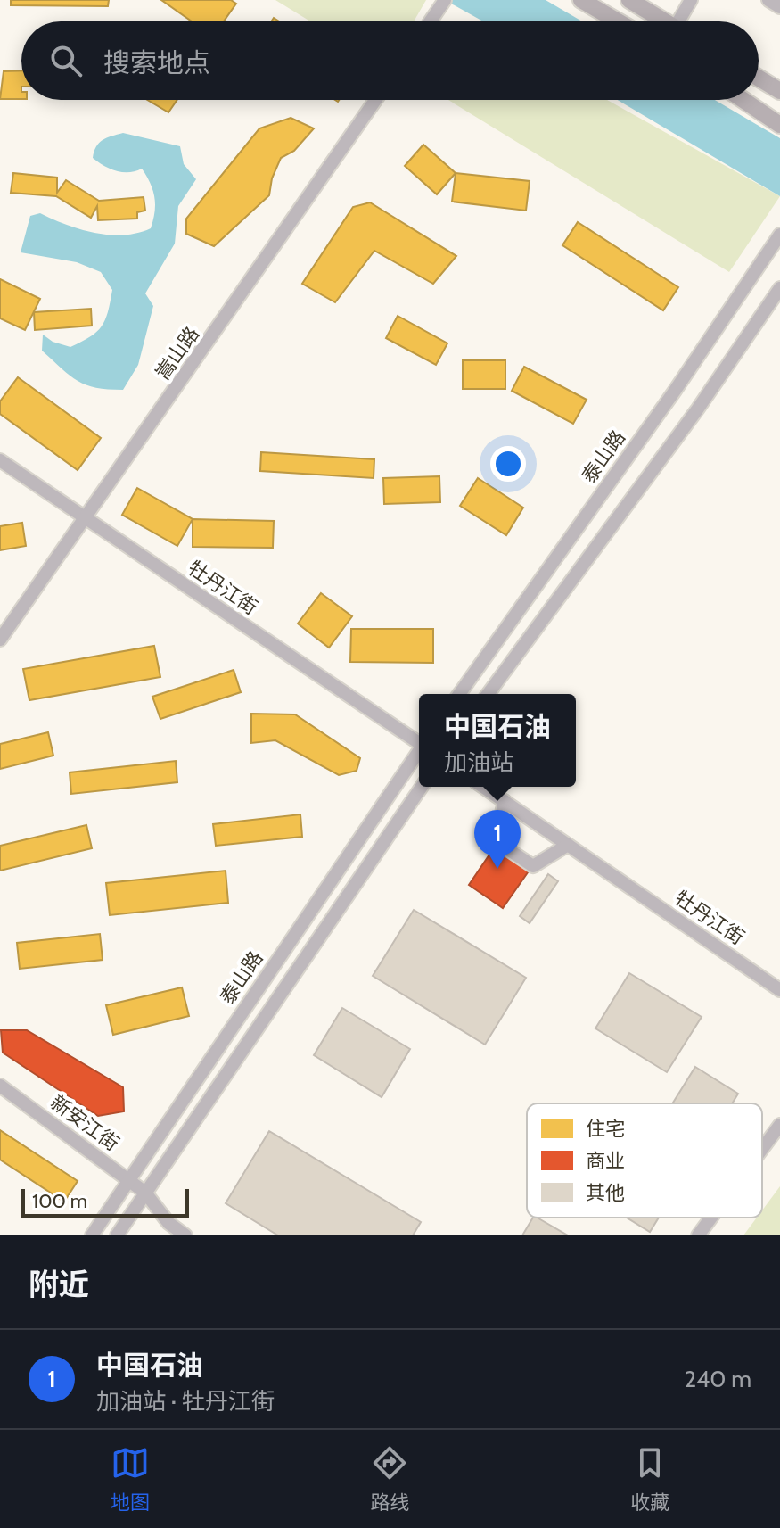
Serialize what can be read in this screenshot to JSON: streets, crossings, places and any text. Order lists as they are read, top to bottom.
{
  "streets": {
    "street": [
      "嵩山路",
      "泰山路",
      "牡丹江街",
      "新安江街"
    ]
  },
  "crossings": [
    ["嵩山路", "牡丹江街"],
    ["泰山路", "新安江街"]
  ],
  "legend": ["住宅", "商业", "其他"],
  "scale_bar": "100 m",
  "page": {
    "search": "搜索地点",
    "popup": ["中国石油", "加油站"],
    "pins": "1",
    "scale": "100 m",
    "heading": "附近",
    "list": [
      {
        "mark": "1",
        "name": "中国石油",
        "note": "加油站 · 牡丹江街",
        "value": "240 m"
      }
    ],
    "nav": ["地图", "路线", "收藏"]
  }
}
